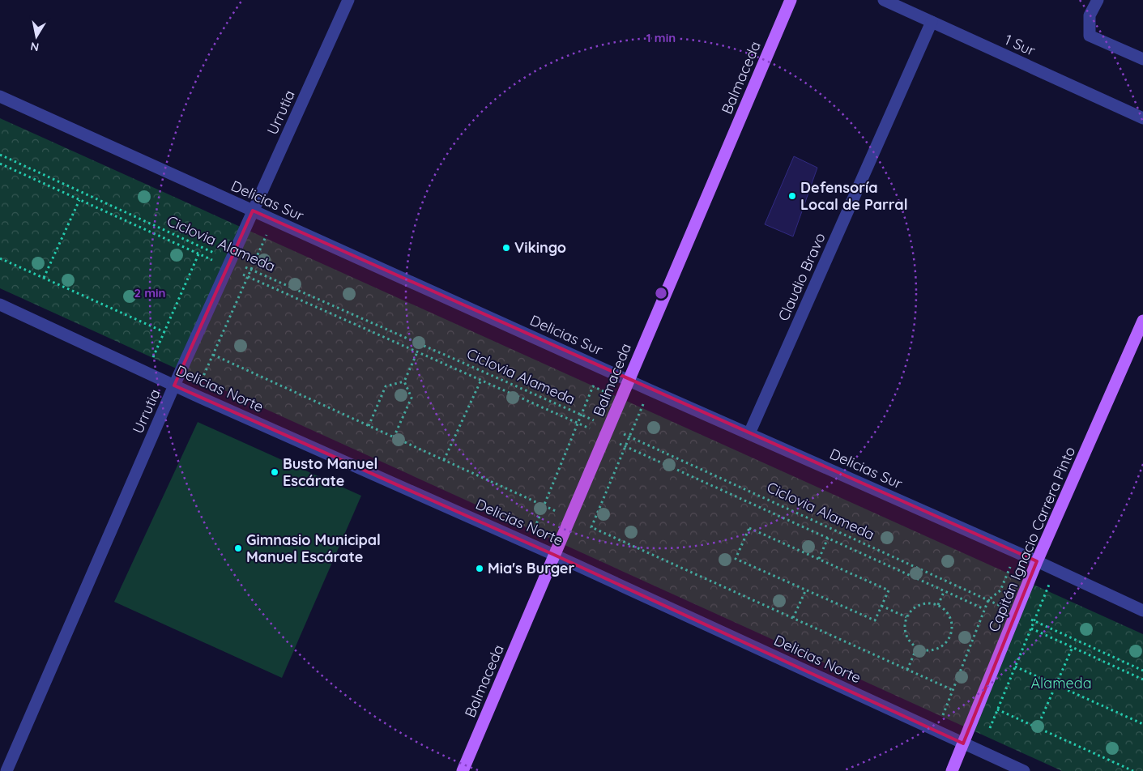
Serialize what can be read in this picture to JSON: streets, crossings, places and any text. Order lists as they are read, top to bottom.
{
  "streets": {
    "main road": ["Balmaceda", "Capitán Ignacio Carrera Pinto"],
    "street": [
      "1 Sur",
      "Urrutia",
      "Delicias Sur",
      "Claudio Bravo",
      "Delicias Norte"
    ],
    "path": ["Ciclovia Alameda"]
  },
  "crossings": [
    ["1 Sur", "Claudio Bravo"],
    ["Balmaceda", "Delicias Sur"],
    ["Balmaceda", "Ciclovia Alameda"],
    ["Balmaceda", "Delicias Norte"],
    ["Urrutia", "Delicias Sur"],
    ["Urrutia", "Ciclovia Alameda"],
    ["Urrutia", "Delicias Norte"],
    ["Delicias Sur", "Claudio Bravo"],
    ["Delicias Sur", "Capitán Ignacio Carrera Pinto"],
    ["Ciclovia Alameda", "Capitán Ignacio Carrera Pinto"],
    ["Delicias Norte", "Capitán Ignacio Carrera Pinto"]
  ],
  "parks": ["Alameda"],
  "places": [
    "Defensoría Local de Parral",
    "Vikingo",
    "Busto Manuel Escárate",
    "Gimnasio Municipal Manuel Escárate",
    "Mia's Burger"
  ],
  "north": "bottom",
  "rings": ["1 min", "2 min"]
}
